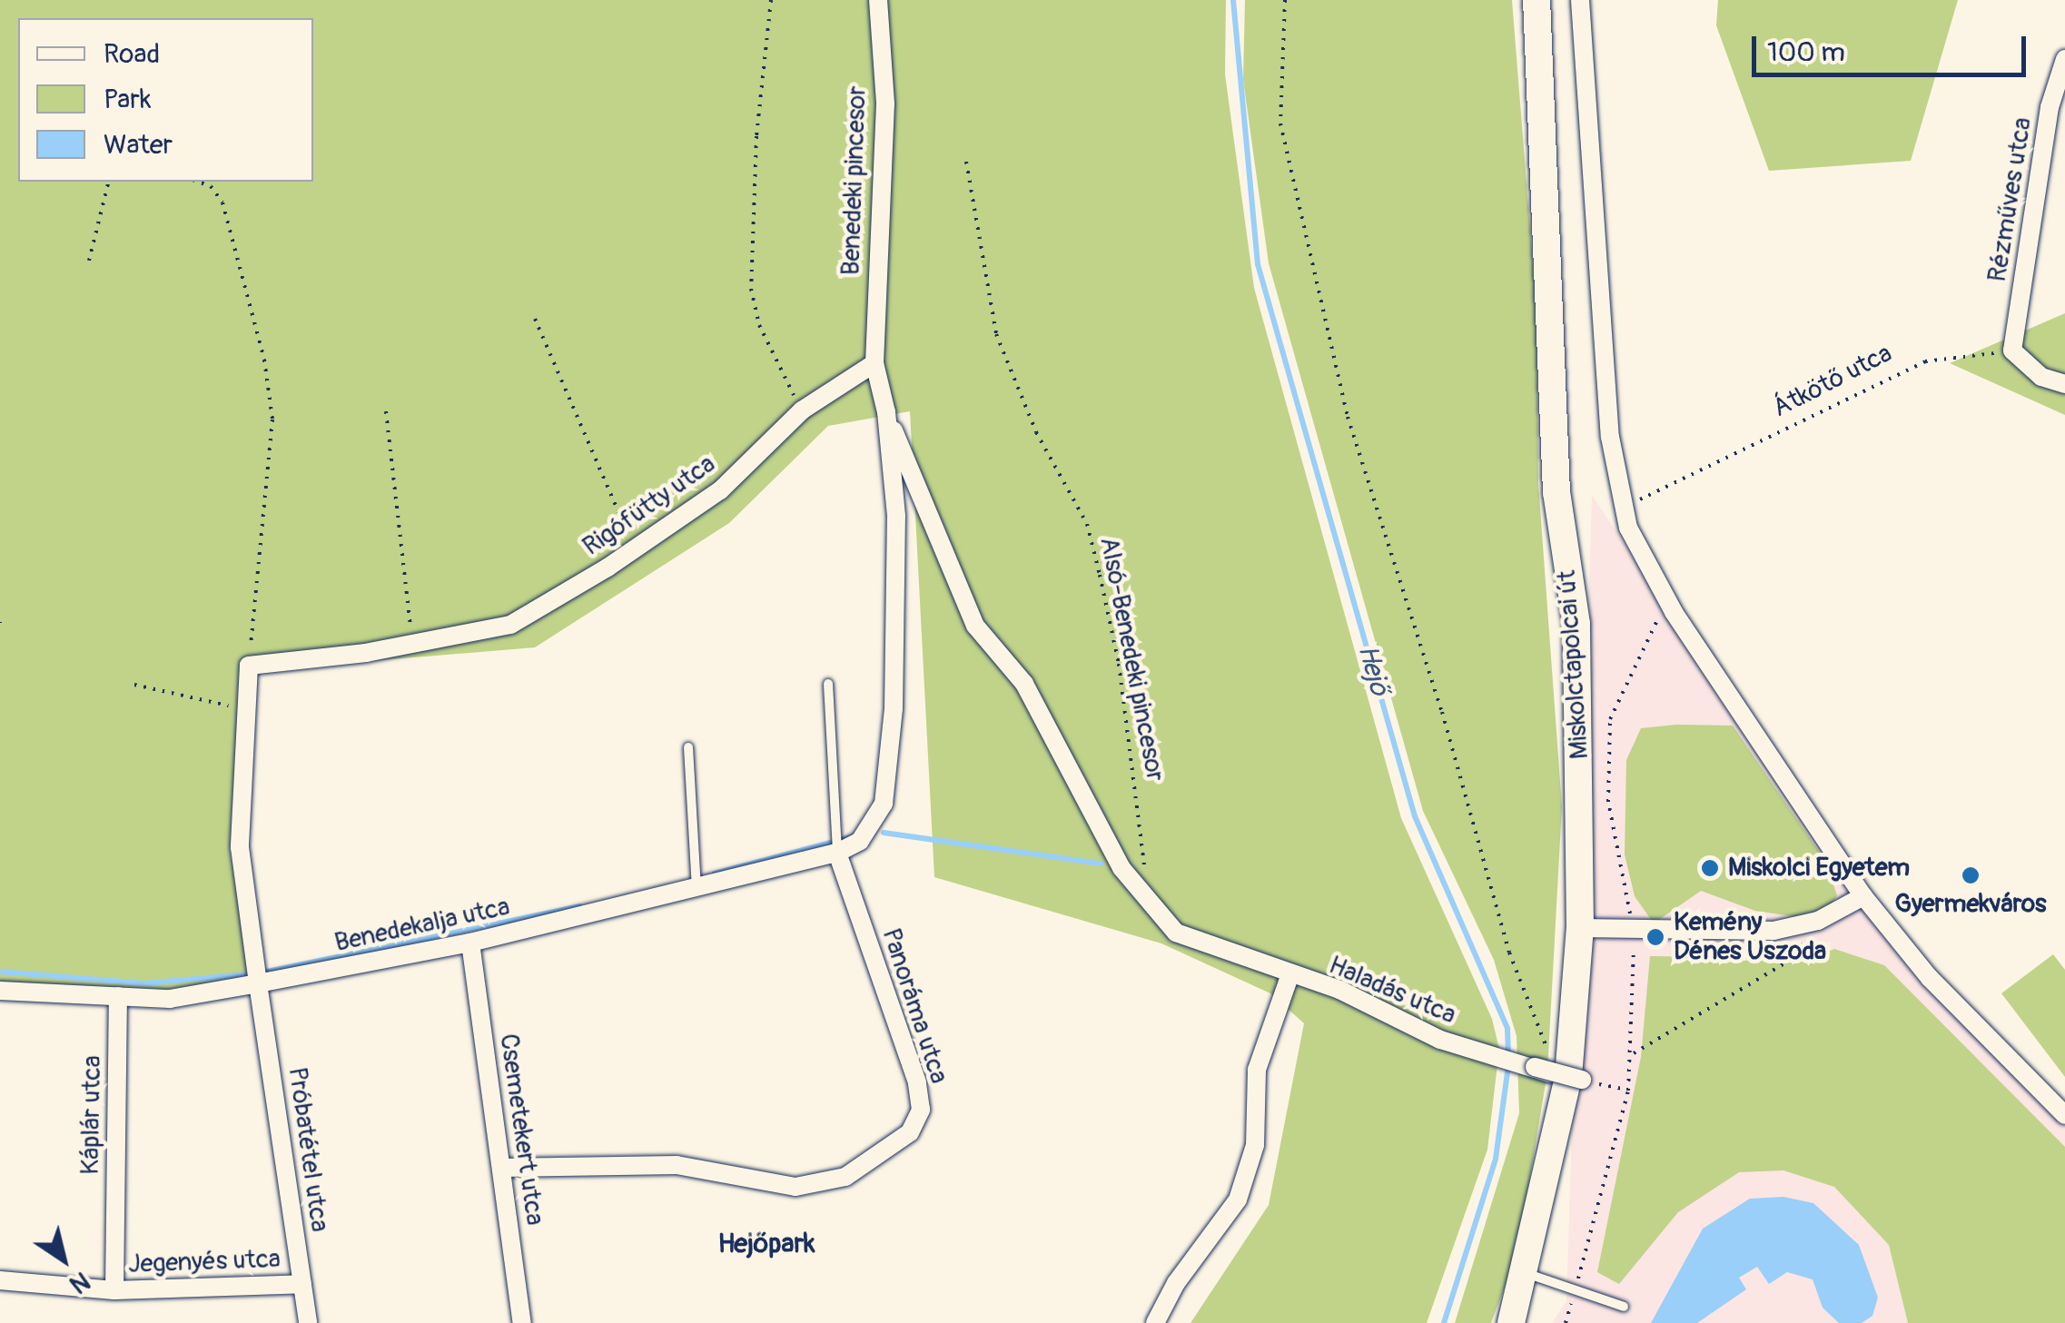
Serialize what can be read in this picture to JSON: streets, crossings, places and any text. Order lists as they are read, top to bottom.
{
  "streets": {
    "street": [
      "Benedeki pincesor",
      "Rézműves utca",
      "Rigófütty utca",
      "Miskolctapolcai út",
      "Benedekalja utca",
      "Haladás utca",
      "Panoráma utca",
      "Káplár utca",
      "Csemetekert utca",
      "Próbatétel utca",
      "Jegenyés utca"
    ],
    "path": ["Átkötő utca", "Alsó-Benedeki pincesor"]
  },
  "crossings": [
    ["Benedeki pincesor", "Rigófütty utca"],
    ["Rézműves utca", "Átkötő utca"],
    ["Miskolctapolcai út", "Haladás utca"],
    ["Benedekalja utca", "Panoráma utca"],
    ["Benedekalja utca", "Káplár utca"],
    ["Benedekalja utca", "Csemetekert utca"],
    ["Benedekalja utca", "Próbatétel utca"],
    ["Panoráma utca", "Csemetekert utca"],
    ["Káplár utca", "Jegenyés utca"],
    ["Próbatétel utca", "Jegenyés utca"]
  ],
  "districts": ["Hejőpark"],
  "water": ["Hejő"],
  "places": ["Miskolci Egyetem", "Gyermekváros", "Kemény Dénes Uszoda"],
  "legend": ["Road", "Park", "Water"],
  "scale_bar": "100 m",
  "north": "bottom right"
}
